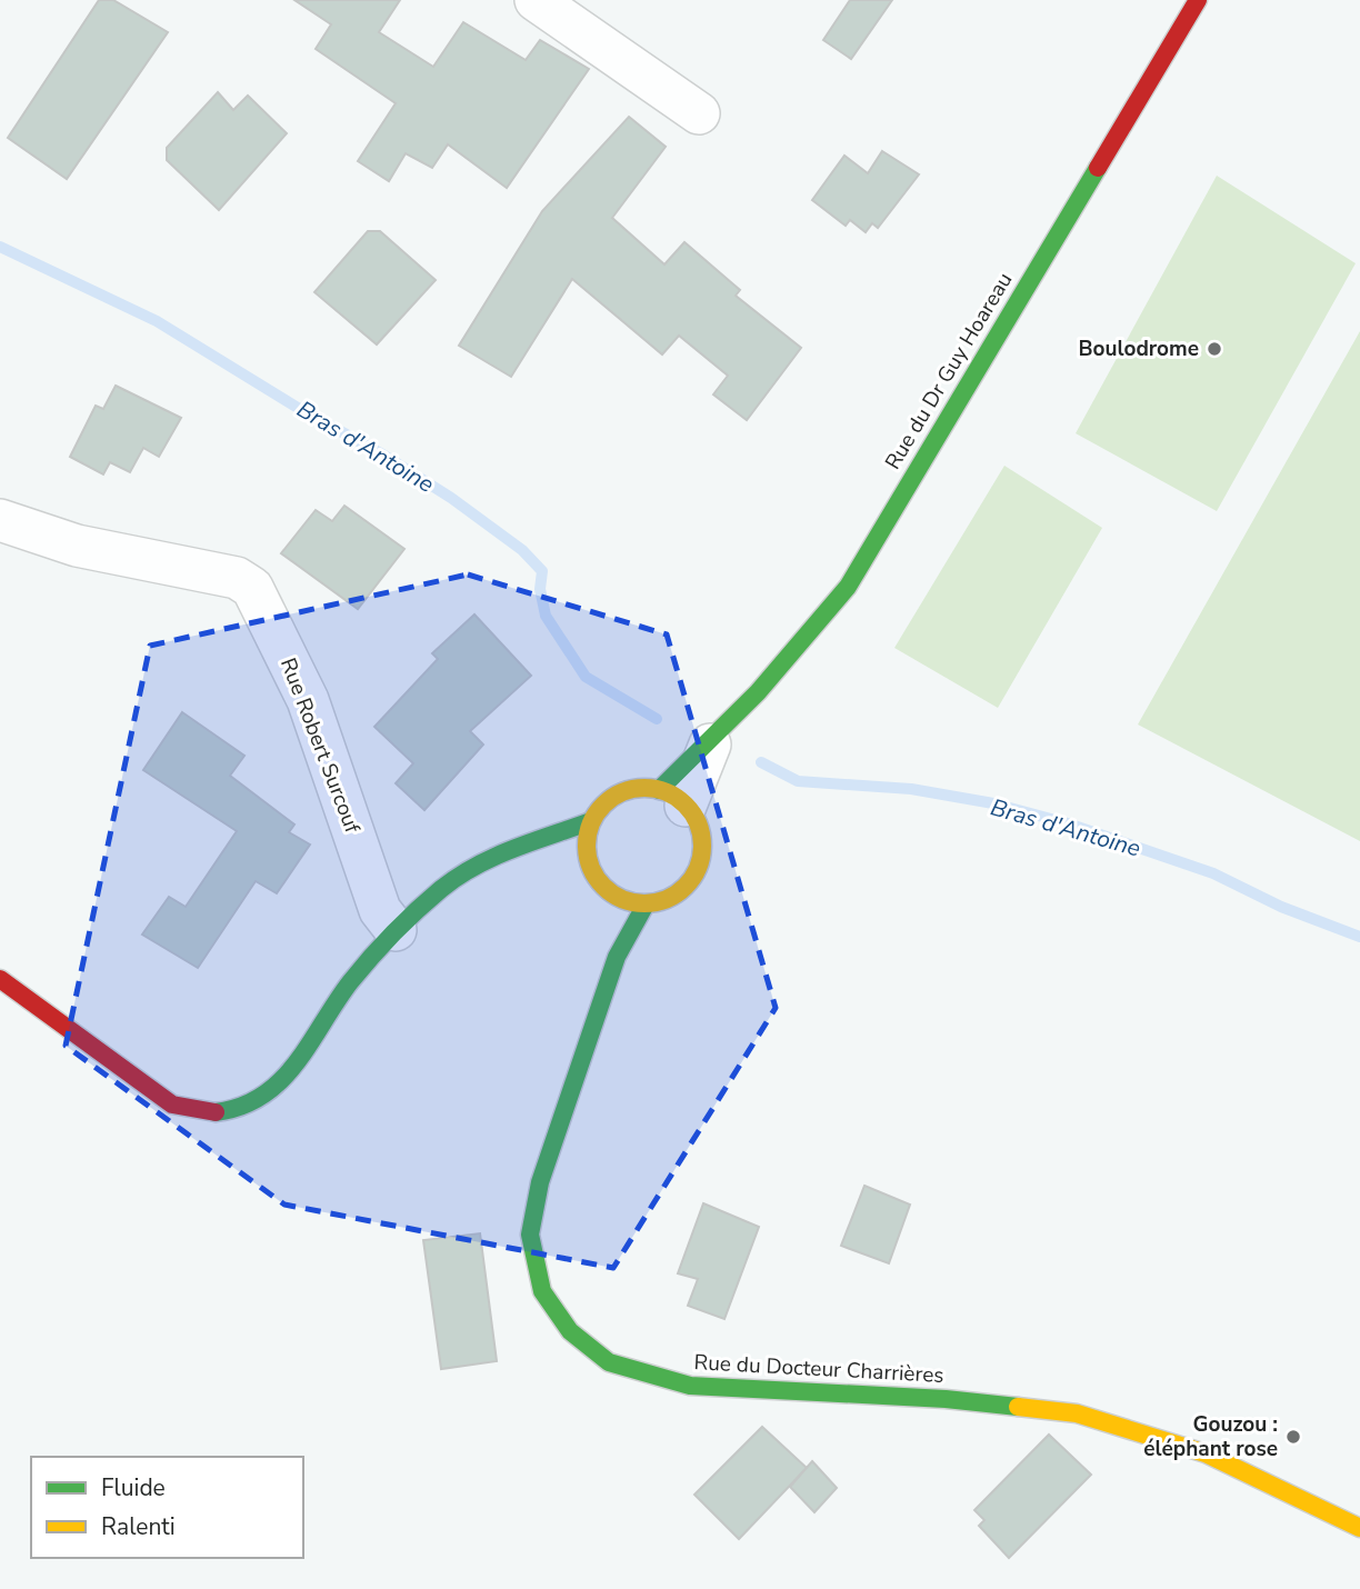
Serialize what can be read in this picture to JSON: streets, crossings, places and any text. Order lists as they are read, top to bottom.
{
  "streets": {
    "street": ["Rue du Dr Guy Hoareau", "Rue Robert Surcouf", "Rue du Docteur Charrières"]
  },
  "water": ["Bras d'Antoine"],
  "places": ["Boulodrome", "Gouzou : éléphant rose"],
  "legend": ["Fluide", "Ralenti"]
}
